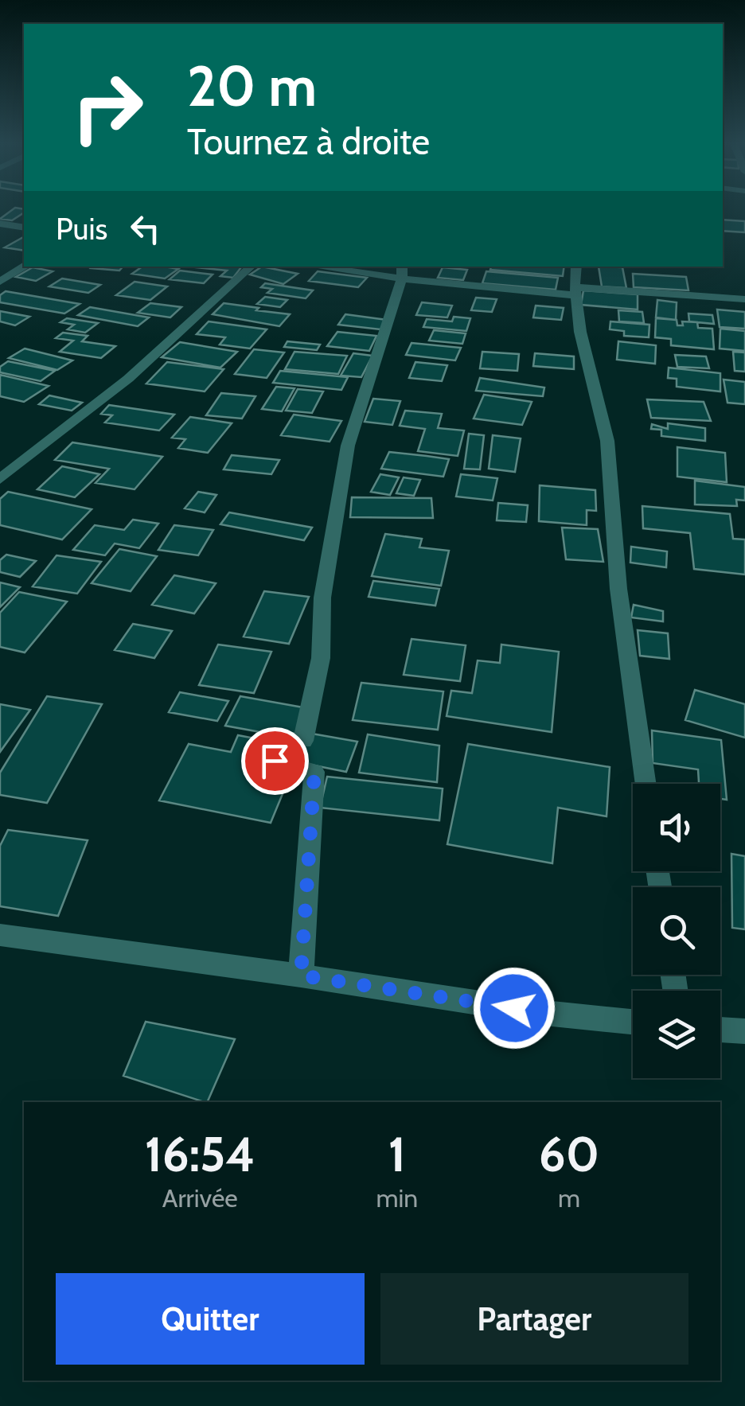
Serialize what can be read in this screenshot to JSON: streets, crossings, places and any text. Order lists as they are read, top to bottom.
{
  "page": {
    "turn": ["20 m", "Tournez à droite"],
    "then": "Puis",
    "eta": [
      "16:54",
      "Arrivée",
      "1",
      "min",
      "60",
      "m"
    ],
    "buttons": ["Quitter", "Partager"]
  }
}
